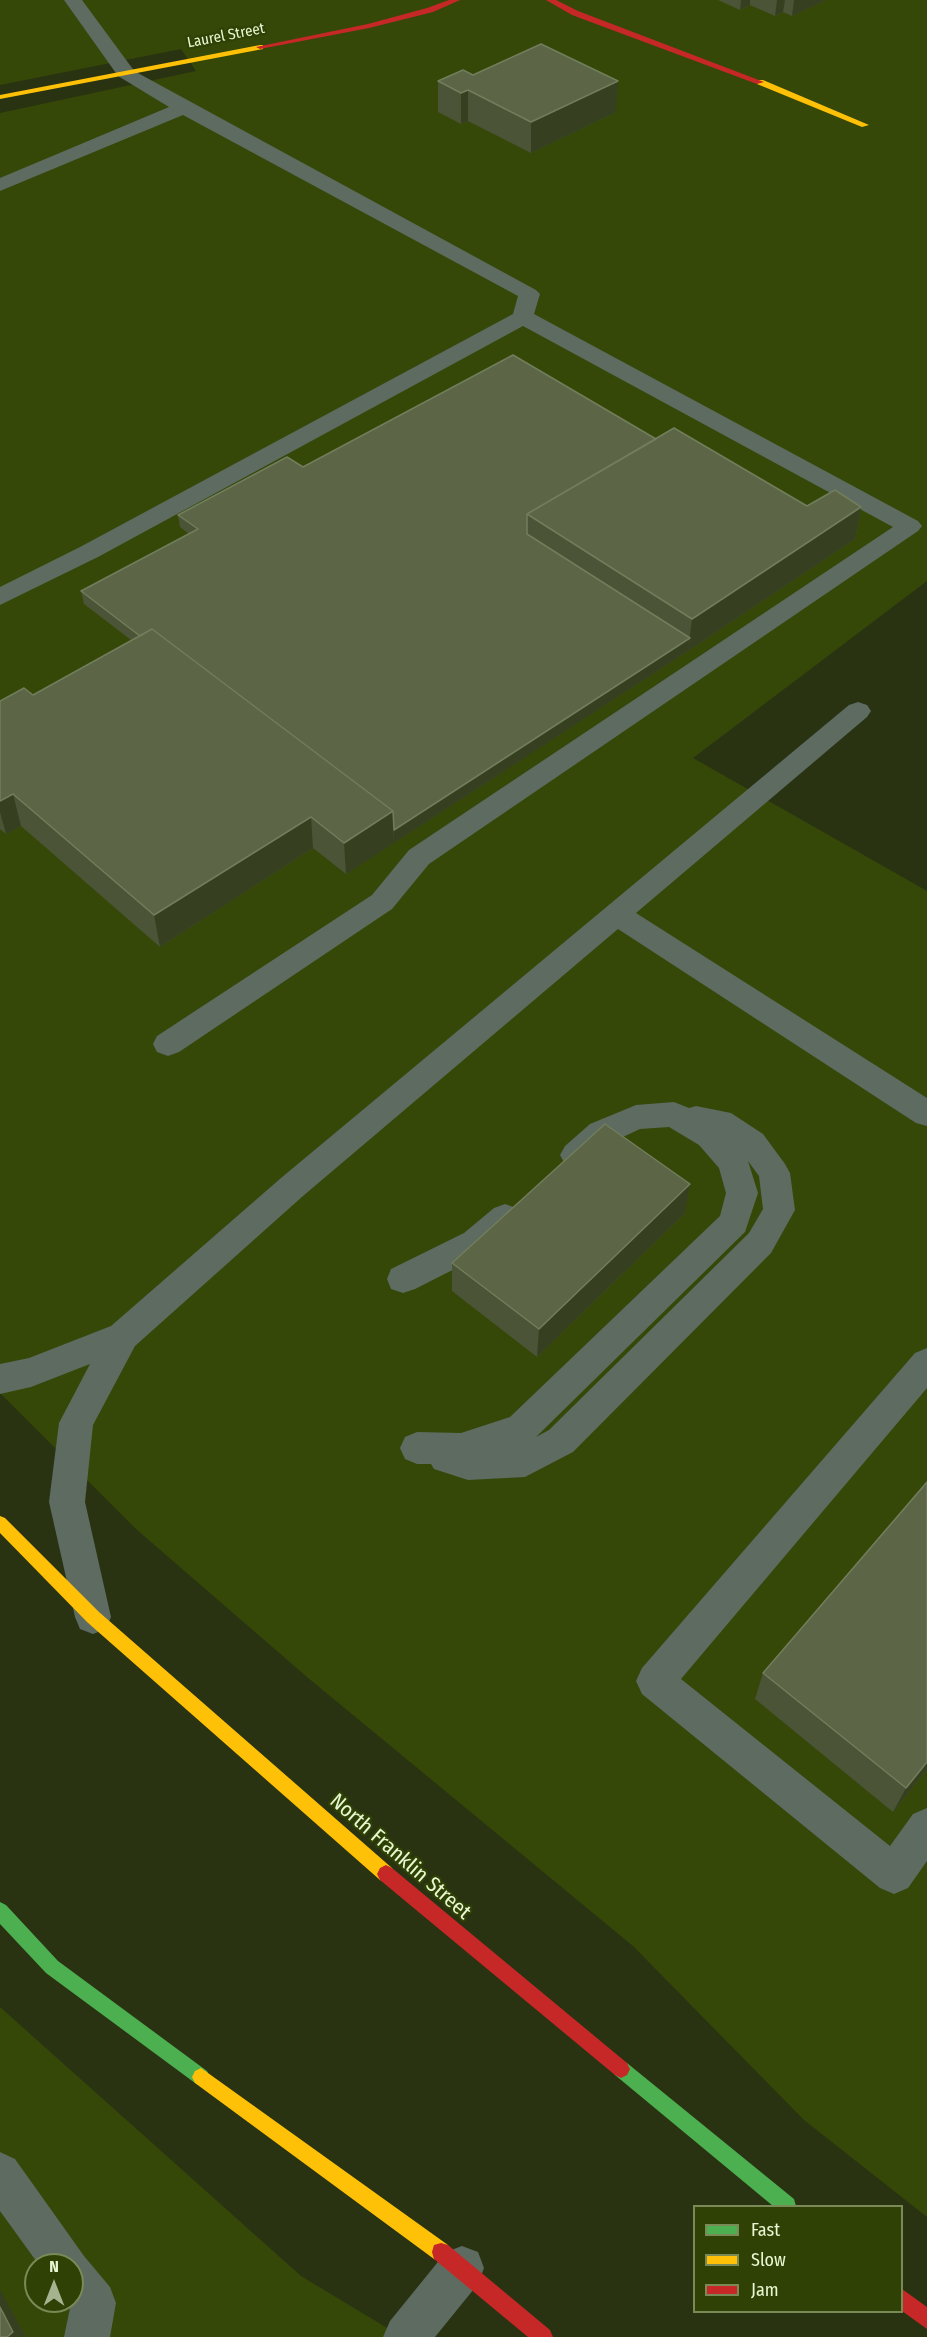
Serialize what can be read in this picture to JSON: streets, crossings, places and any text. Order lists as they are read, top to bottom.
{
  "streets": {
    "street": ["Laurel Street", "North Franklin Street"]
  },
  "legend": ["Fast", "Slow", "Jam"],
  "north": "top"
}
